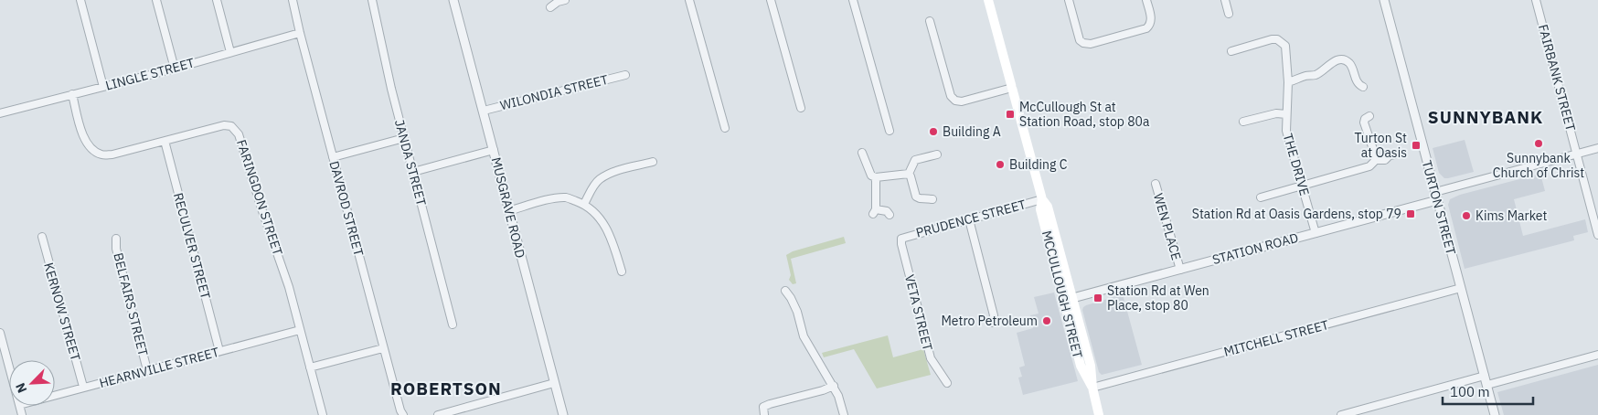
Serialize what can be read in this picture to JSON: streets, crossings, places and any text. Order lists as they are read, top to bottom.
{
  "streets": {
    "main road": ["MCCULLOUGH STREET"],
    "street": [
      "LINGLE STREET",
      "FAIRBANK STREET",
      "WILONDIA STREET",
      "JANDA STREET",
      "THE DRIVE",
      "FARINGDON STREET",
      "MUSGRAVE ROAD",
      "TURTON STREET",
      "DAVROD STREET",
      "PRUDENCE STREET",
      "WEN PLACE",
      "RECULVER STREET",
      "STATION ROAD",
      "BELFAIRS STREET",
      "KERNOW STREET",
      "VETA STREET",
      "MITCHELL STREET",
      "HEARNVILLE STREET"
    ]
  },
  "crossings": [
    ["LINGLE STREET", "FARINGDON STREET"],
    ["LINGLE STREET", "DAVROD STREET"],
    ["FAIRBANK STREET", "STATION ROAD"],
    ["WILONDIA STREET", "MUSGRAVE ROAD"],
    ["THE DRIVE", "STATION ROAD"],
    ["FARINGDON STREET", "RECULVER STREET"],
    ["FARINGDON STREET", "HEARNVILLE STREET"],
    ["TURTON STREET", "STATION ROAD"],
    ["TURTON STREET", "MITCHELL STREET"],
    ["PRUDENCE STREET", "MCCULLOUGH STREET"],
    ["PRUDENCE STREET", "VETA STREET"],
    ["WEN PLACE", "STATION ROAD"],
    ["RECULVER STREET", "HEARNVILLE STREET"],
    ["STATION ROAD", "MCCULLOUGH STREET"],
    ["MCCULLOUGH STREET", "MITCHELL STREET"],
    ["BELFAIRS STREET", "HEARNVILLE STREET"],
    ["KERNOW STREET", "HEARNVILLE STREET"]
  ],
  "districts": ["SUNNYBANK", "ROBERTSON"],
  "places": {
    "transit": [
      "McCullough St at Station Road, stop 80a",
      "Turton St at Oasis",
      "Station Rd at Oasis Gardens, stop 79",
      "Station Rd at Wen Place, stop 80"
    ],
    "other": [
      "Building A",
      "Sunnybank Church of Christ",
      "Building C",
      "Kims Market",
      "Metro Petroleum"
    ]
  },
  "scale_bar": "100 m",
  "north": "bottom left"
}
